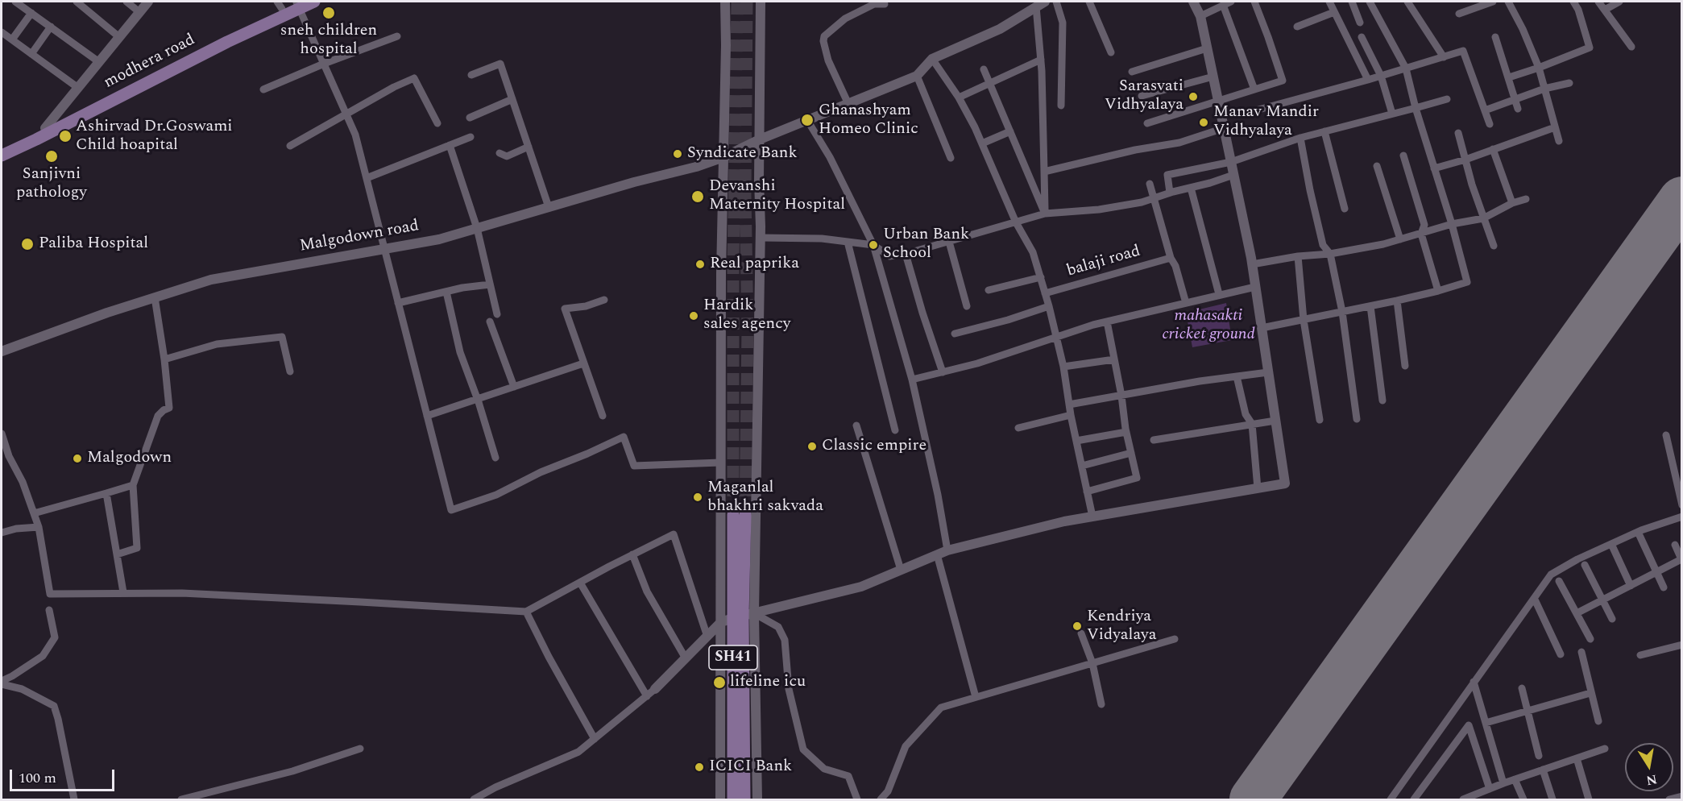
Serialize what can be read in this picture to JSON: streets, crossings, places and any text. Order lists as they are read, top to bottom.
{
  "streets": {
    "main road": ["modhera road", "SH41"],
    "street": ["Malgodown road", "balaji road"]
  },
  "parks": ["mahasakti cricket ground"],
  "places": [
    "sneh children hospital",
    "Sarasvati Vidhyalaya",
    "Ghanashyam Homeo Clinic",
    "Manav Mandir Vidhyalaya",
    "Ashirvad Dr.Goswami Child hoapital",
    "Syndicate Bank",
    "Sanjivni pathology",
    "Devanshi Maternity Hospital",
    "Paliba Hospital",
    "Urban Bank School",
    "Real paprika",
    "Hardik sales agency",
    "Classic empire",
    "Malgodown",
    "Maganlal bhakhri sakvada",
    "Kendriya Vidyalaya",
    "lifeline icu",
    "ICICI Bank"
  ],
  "scale_bar": "100 m",
  "north": "bottom"
}
